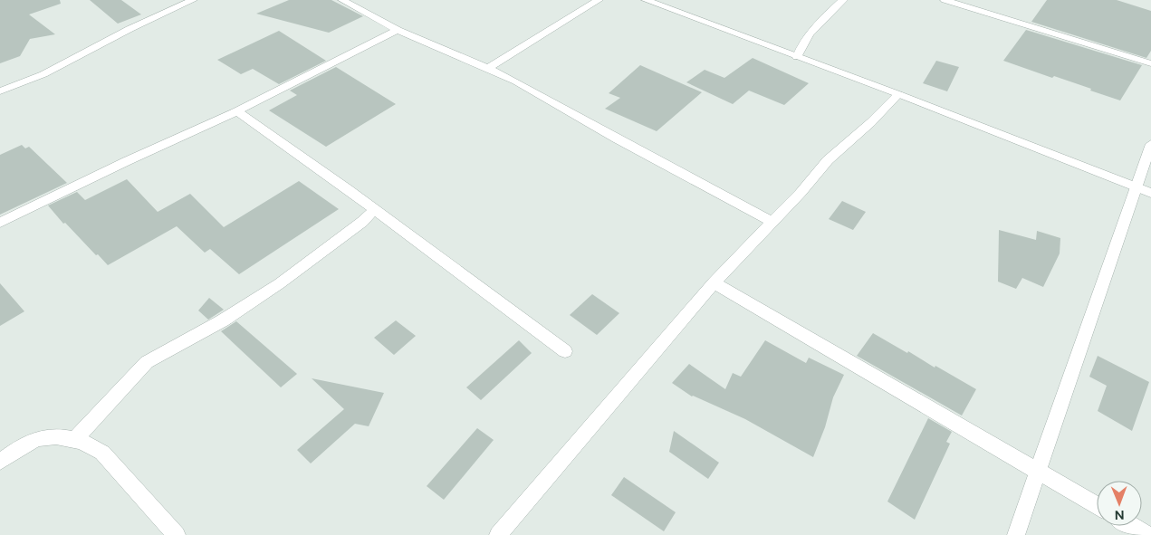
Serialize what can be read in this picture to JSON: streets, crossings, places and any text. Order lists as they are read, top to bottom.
{
  "north": "bottom"
}
